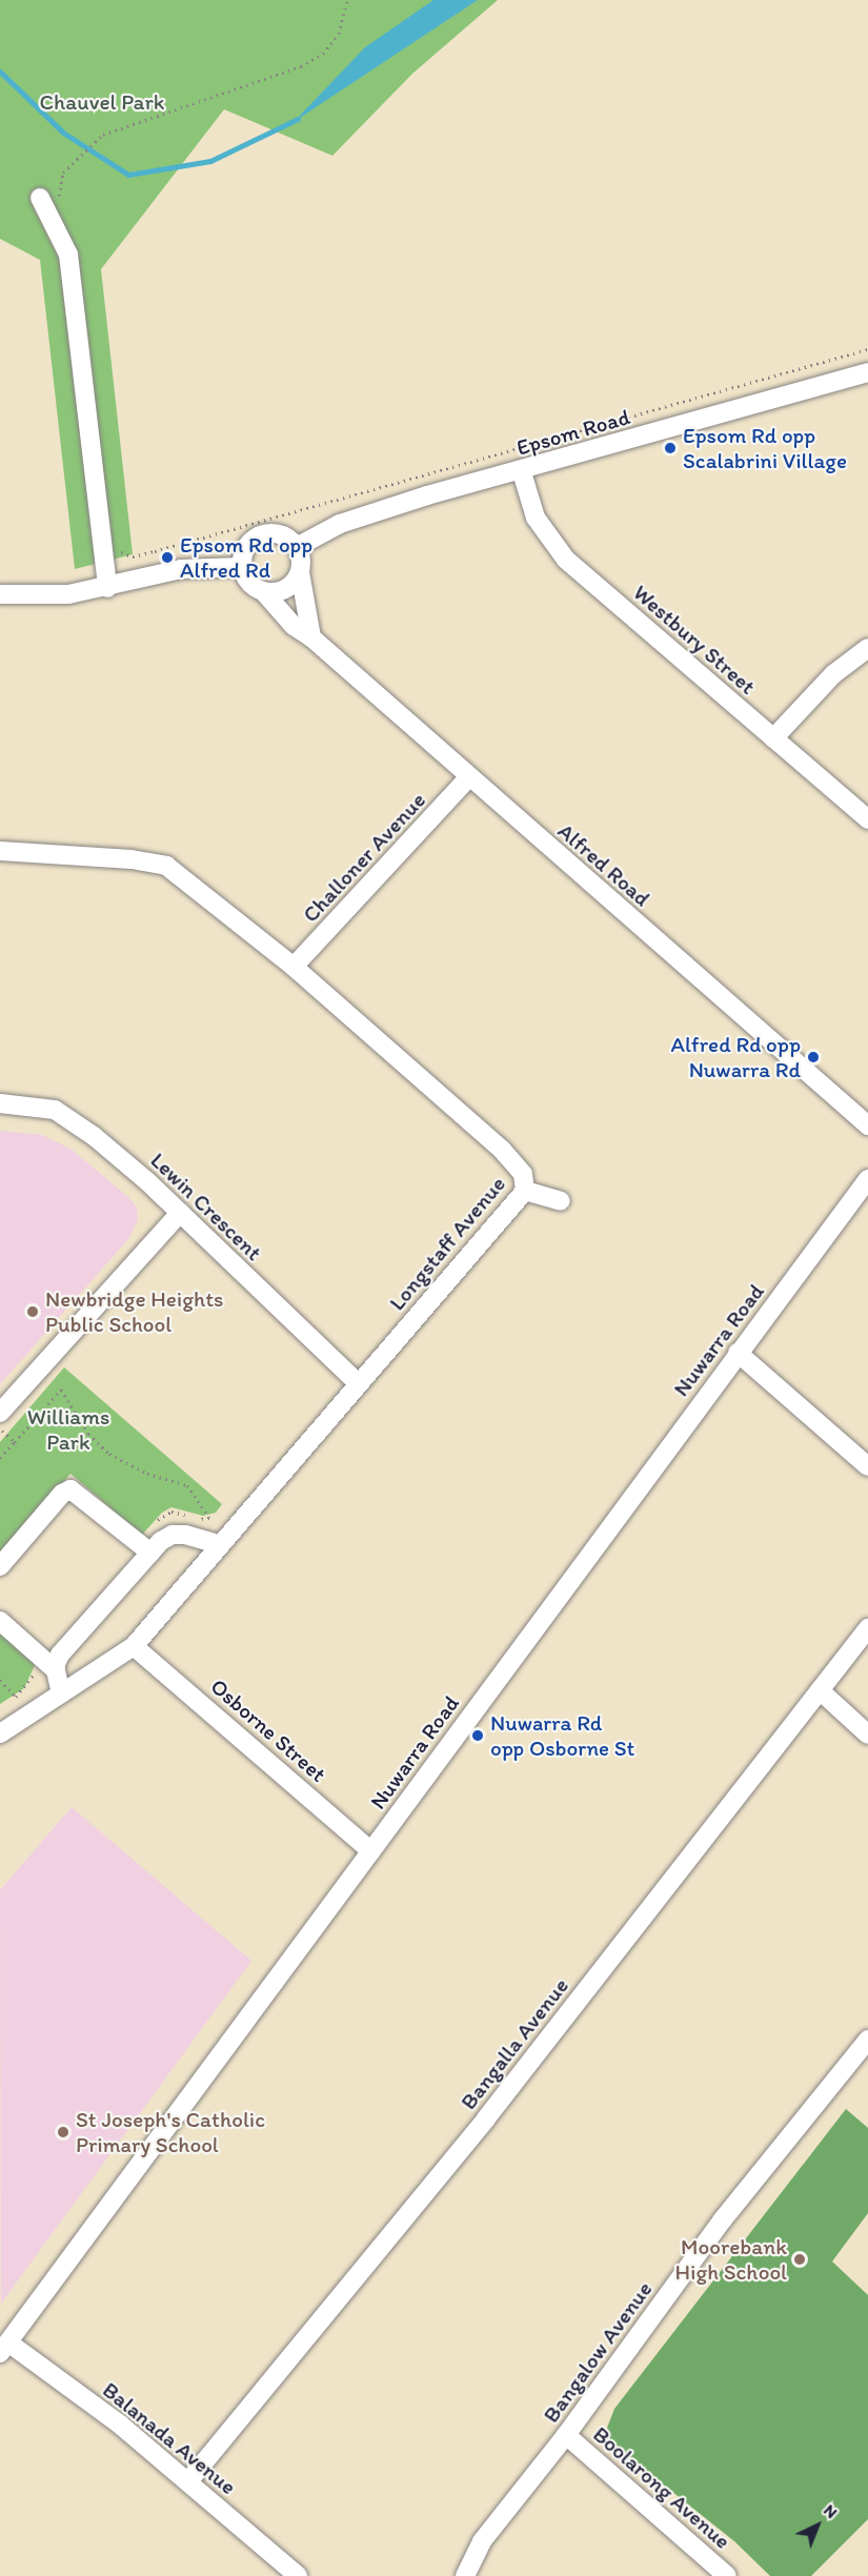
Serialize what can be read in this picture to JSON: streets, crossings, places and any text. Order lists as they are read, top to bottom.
{
  "streets": {
    "street": [
      "Epsom Road",
      "Westbury Street",
      "Challoner Avenue",
      "Alfred Road",
      "Lewin Crescent",
      "Longstaff Avenue",
      "Nuwarra Road",
      "Osborne Street",
      "Bangalla Avenue",
      "Bangalow Avenue",
      "Balanada Avenue",
      "Boolarong Avenue"
    ]
  },
  "crossings": [
    ["Epsom Road", "Westbury Street"],
    ["Epsom Road", "Alfred Road"],
    ["Challoner Avenue", "Alfred Road"],
    ["Challoner Avenue", "Longstaff Avenue"],
    ["Lewin Crescent", "Longstaff Avenue"],
    ["Longstaff Avenue", "Osborne Street"],
    ["Nuwarra Road", "Osborne Street"],
    ["Nuwarra Road", "Balanada Avenue"],
    ["Bangalla Avenue", "Balanada Avenue"],
    ["Bangalow Avenue", "Boolarong Avenue"]
  ],
  "parks": ["Chauvel Park", "Williams Park"],
  "places": [
    "Epsom Rd opp Scalabrini Village",
    "Epsom Rd opp Alfred Rd",
    "Alfred Rd opp Nuwarra Rd",
    "Newbridge Heights Public School",
    "Nuwarra Rd opp Osborne St",
    "St Joseph's Catholic Primary School",
    "Moorebank High School"
  ],
  "north": "top right"
}
